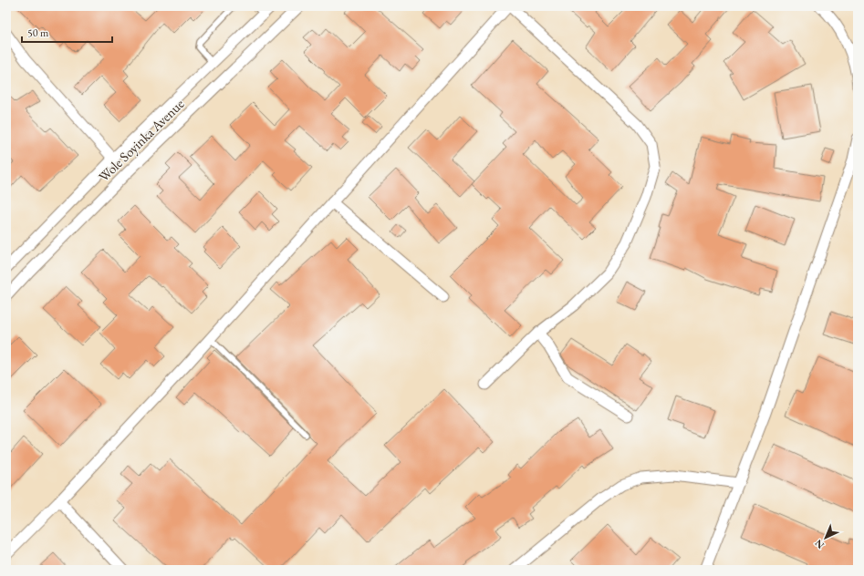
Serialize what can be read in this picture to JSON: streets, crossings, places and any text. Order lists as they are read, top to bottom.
{
  "streets": {
    "street": ["Wole Soyinka Avenue"]
  },
  "scale_bar": "50 m",
  "north": "bottom left"
}
